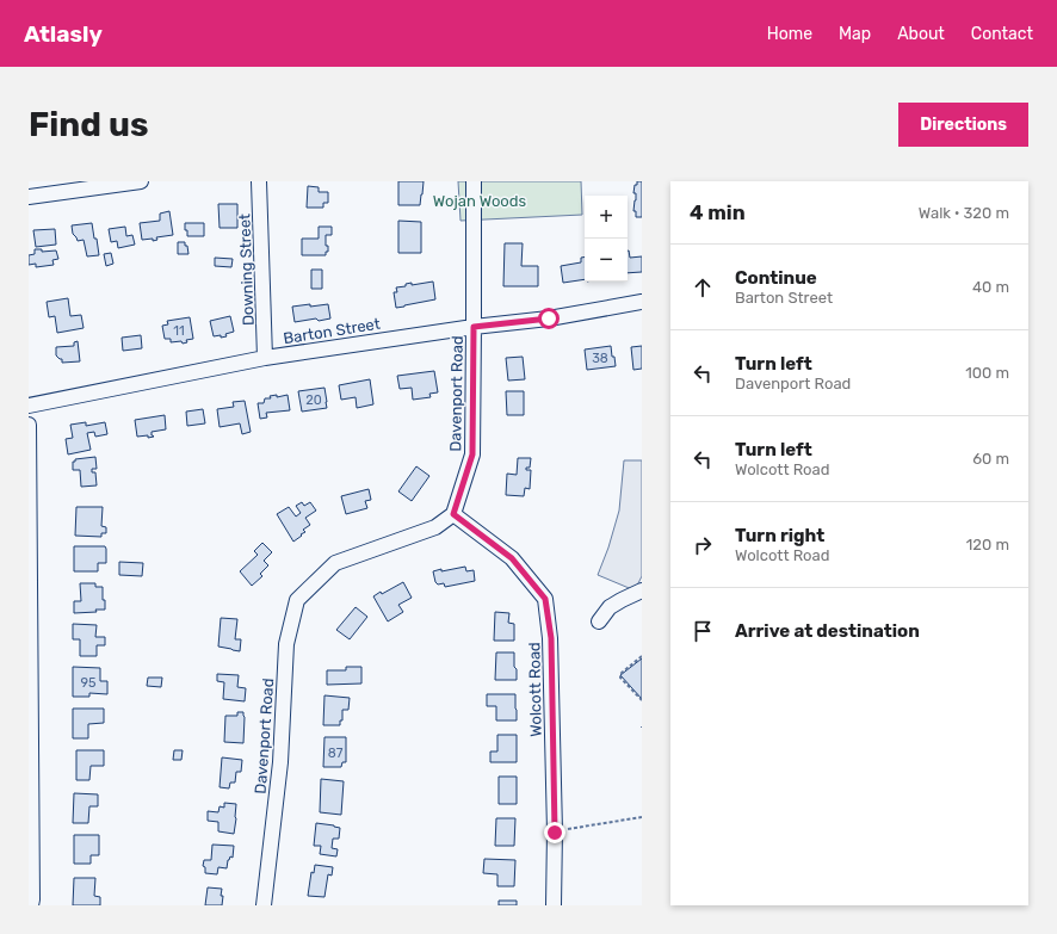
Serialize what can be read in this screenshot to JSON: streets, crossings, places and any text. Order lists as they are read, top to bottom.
{
  "streets": {
    "street": [
      "Downing Street",
      "Barton Street",
      "Davenport Road",
      "Wolcott Road"
    ]
  },
  "crossings": [
    ["Downing Street", "Barton Street"],
    ["Barton Street", "Davenport Road"],
    ["Davenport Road", "Wolcott Road"]
  ],
  "parks": ["Wojan Woods"],
  "house_numbers": [
    "11",
    "38",
    "20",
    "95",
    "87"
  ],
  "page": {
    "header": "Atlasly",
    "nav": [
      "Home",
      "Map",
      "About",
      "Contact"
    ],
    "buttons": "Directions",
    "title": "Find us",
    "heading": ["4 min", "Walk · 320 m"],
    "map_buttons": ["+", "−"],
    "list": [
      ["Continue", "Barton Street", "40 m"],
      ["Turn left", "Davenport Road", "100 m"],
      ["Turn left", "Wolcott Road", "60 m"],
      ["Turn right", "Wolcott Road", "120 m"],
      "Arrive at destination"
    ]
  }
}
